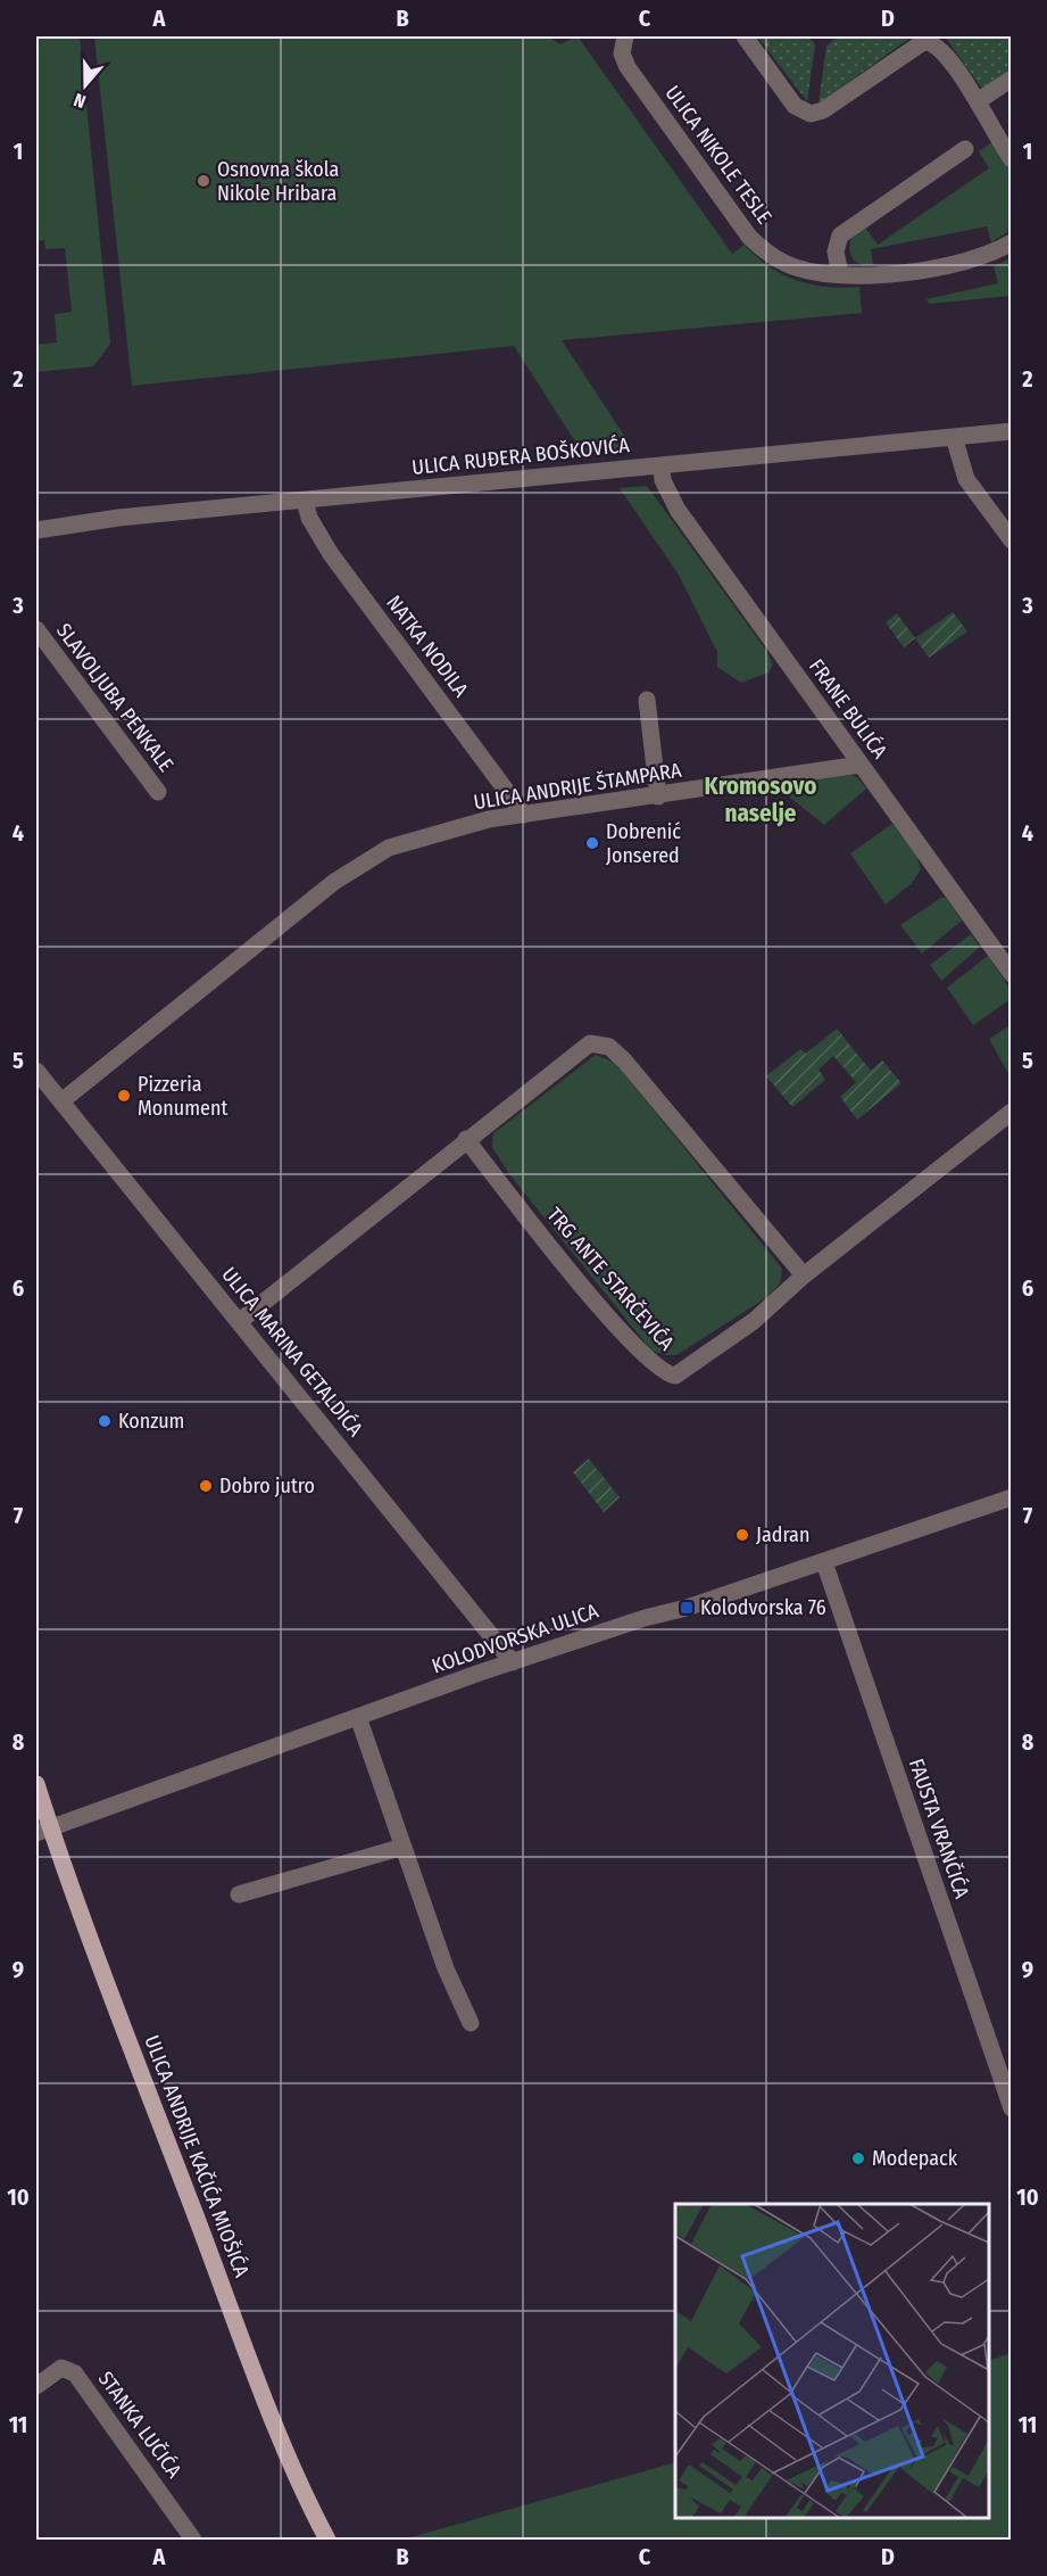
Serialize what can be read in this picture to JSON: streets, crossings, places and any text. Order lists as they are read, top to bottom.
{
  "streets": {
    "main road": ["ULICA ANDRIJE KAČIĆA MIOŠIĆA"],
    "street": [
      "ULICA NIKOLE TESLE",
      "ULICA RUĐERA BOŠKOVIĆA",
      "NATKA NODILA",
      "SLAVOLJUBA PENKALE",
      "FRANE BULIĆA",
      "ULICA ANDRIJE ŠTAMPARA",
      "TRG ANTE STARČEVIĆA",
      "ULICA MARINA GETALDIĆA",
      "KOLODVORSKA ULICA",
      "FAUSTA VRANČIĆA",
      "STANKA LUČIĆA"
    ]
  },
  "crossings": [
    ["ULICA RUĐERA BOŠKOVIĆA", "NATKA NODILA"],
    ["ULICA RUĐERA BOŠKOVIĆA", "FRANE BULIĆA"],
    ["NATKA NODILA", "ULICA ANDRIJE ŠTAMPARA"],
    ["FRANE BULIĆA", "ULICA ANDRIJE ŠTAMPARA"],
    ["ULICA ANDRIJE ŠTAMPARA", "ULICA MARINA GETALDIĆA"],
    ["ULICA MARINA GETALDIĆA", "KOLODVORSKA ULICA"],
    ["KOLODVORSKA ULICA", "FAUSTA VRANČIĆA"],
    ["KOLODVORSKA ULICA", "ULICA ANDRIJE KAČIĆA MIOŠIĆA"]
  ],
  "districts": ["Kromosovo naselje"],
  "places": {
    "other": [
      "Osnovna škola Nikole Hribara",
      "Dobrenić Jonsered",
      "Pizzeria Monument",
      "Konzum",
      "Dobro jutro",
      "Jadran",
      "Modepack"
    ],
    "transit": ["Kolodvorska 76"]
  },
  "north": "bottom",
  "grid": {
    "columns": [
      "A",
      "B",
      "C",
      "D"
    ],
    "rows": [
      "1",
      "2",
      "3",
      "4",
      "5",
      "6",
      "7",
      "8",
      "9",
      "10",
      "11"
    ]
  }
}
